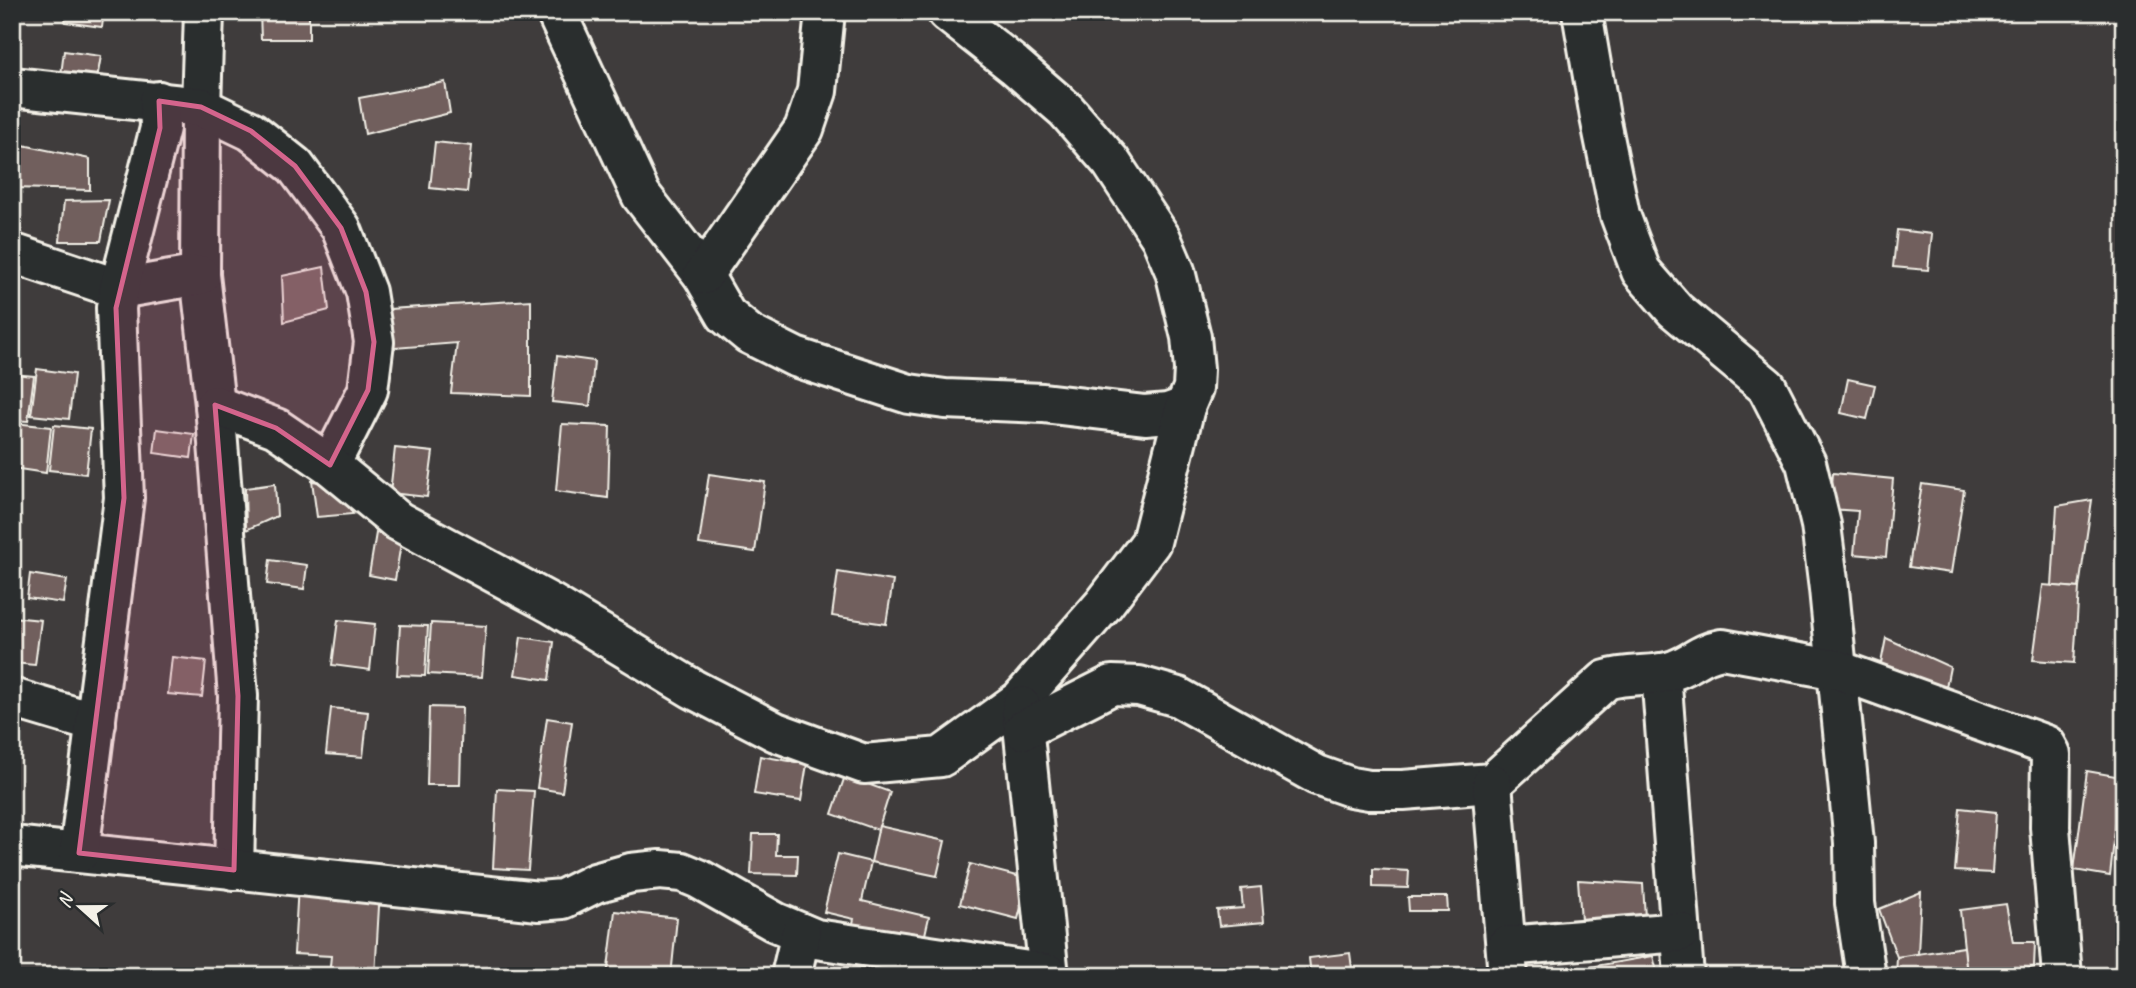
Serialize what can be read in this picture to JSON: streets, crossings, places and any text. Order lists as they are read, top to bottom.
{
  "north": "left"
}
